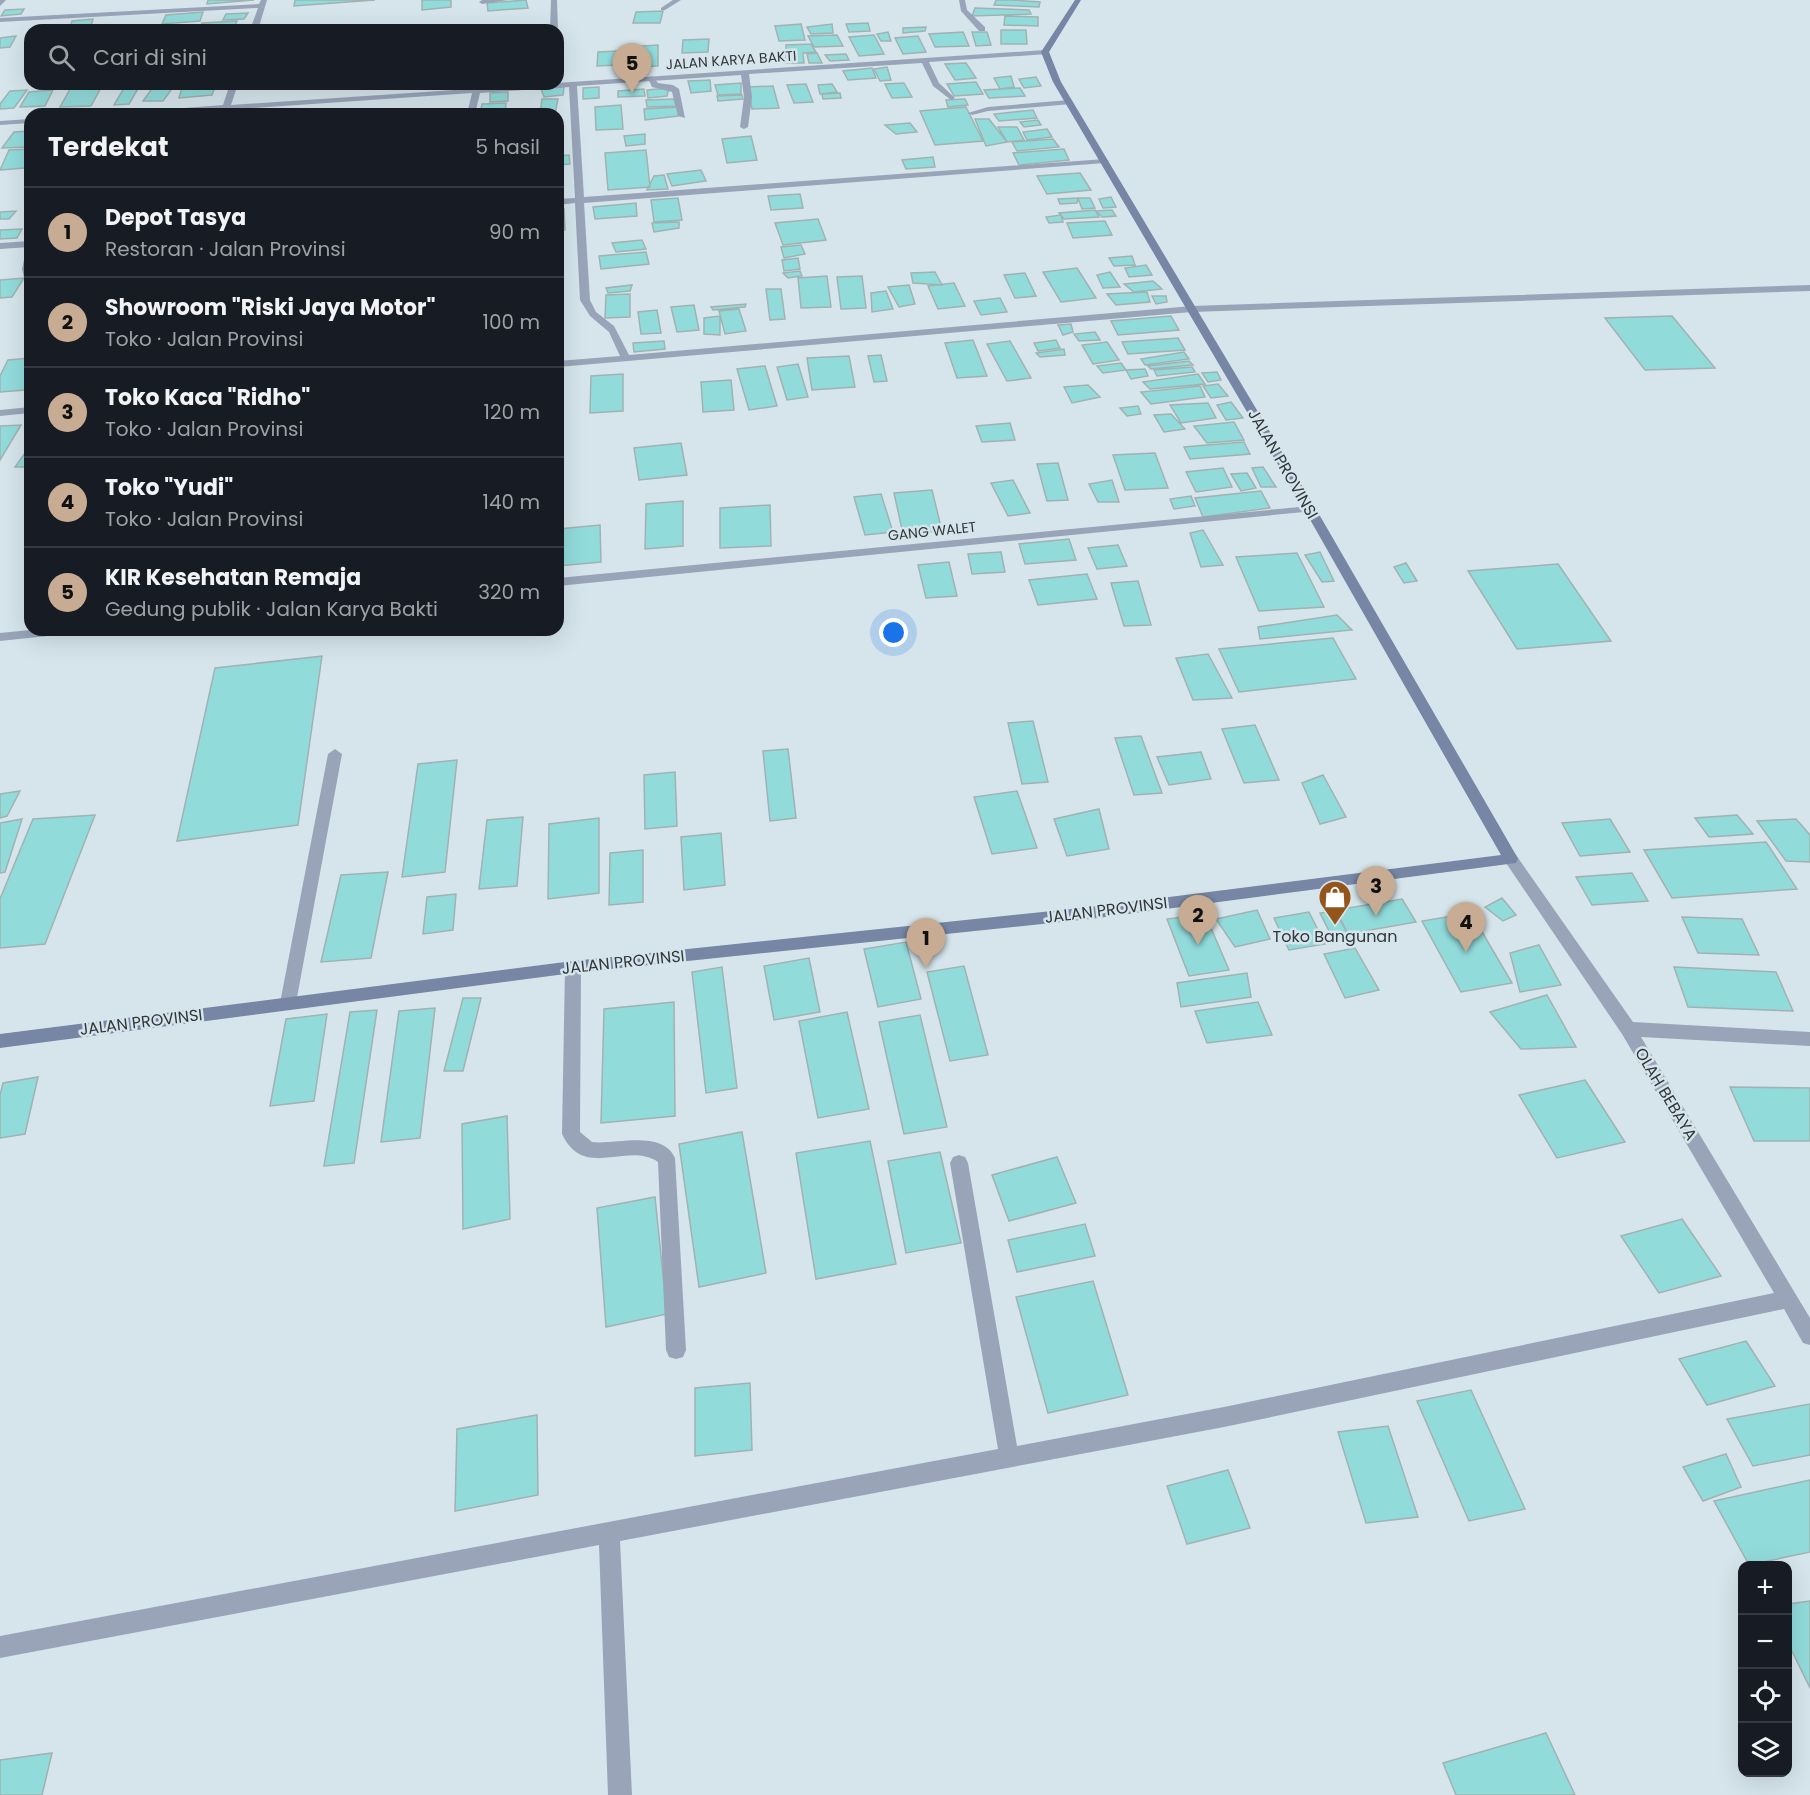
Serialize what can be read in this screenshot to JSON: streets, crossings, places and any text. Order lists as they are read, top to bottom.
{
  "streets": {
    "main road": ["JALAN PROVINSI"],
    "street": ["JALAN KARYA BAKTI", "GANG WALET", "OLAH BEBAYA"]
  },
  "crossings": [
    ["JALAN KARYA BAKTI", "JALAN PROVINSI"],
    ["JALAN PROVINSI", "GANG WALET"],
    ["JALAN PROVINSI", "OLAH BEBAYA"]
  ],
  "places": {
    "shop": ["Toko Bangunan"]
  },
  "page": {
    "search": "Cari di sini",
    "pins": [
      "5",
      "3",
      "2",
      "4",
      "1"
    ],
    "heading": ["Terdekat", "5 hasil"],
    "list": [
      {
        "mark": "1",
        "name": "Depot Tasya",
        "note": "Restoran · Jalan Provinsi",
        "value": "90 m"
      },
      {
        "mark": "2",
        "name": "Showroom \"Riski Jaya Motor\"",
        "note": "Toko · Jalan Provinsi",
        "value": "100 m"
      },
      {
        "mark": "3",
        "name": "Toko Kaca \"Ridho\"",
        "note": "Toko · Jalan Provinsi",
        "value": "120 m"
      },
      {
        "mark": "4",
        "name": "Toko \"Yudi\"",
        "note": "Toko · Jalan Provinsi",
        "value": "140 m"
      },
      {
        "mark": "5",
        "name": "KIR Kesehatan Remaja",
        "note": "Gedung publik · Jalan Karya Bakti",
        "value": "320 m"
      }
    ],
    "map_buttons": ["+", "−"]
  }
}
